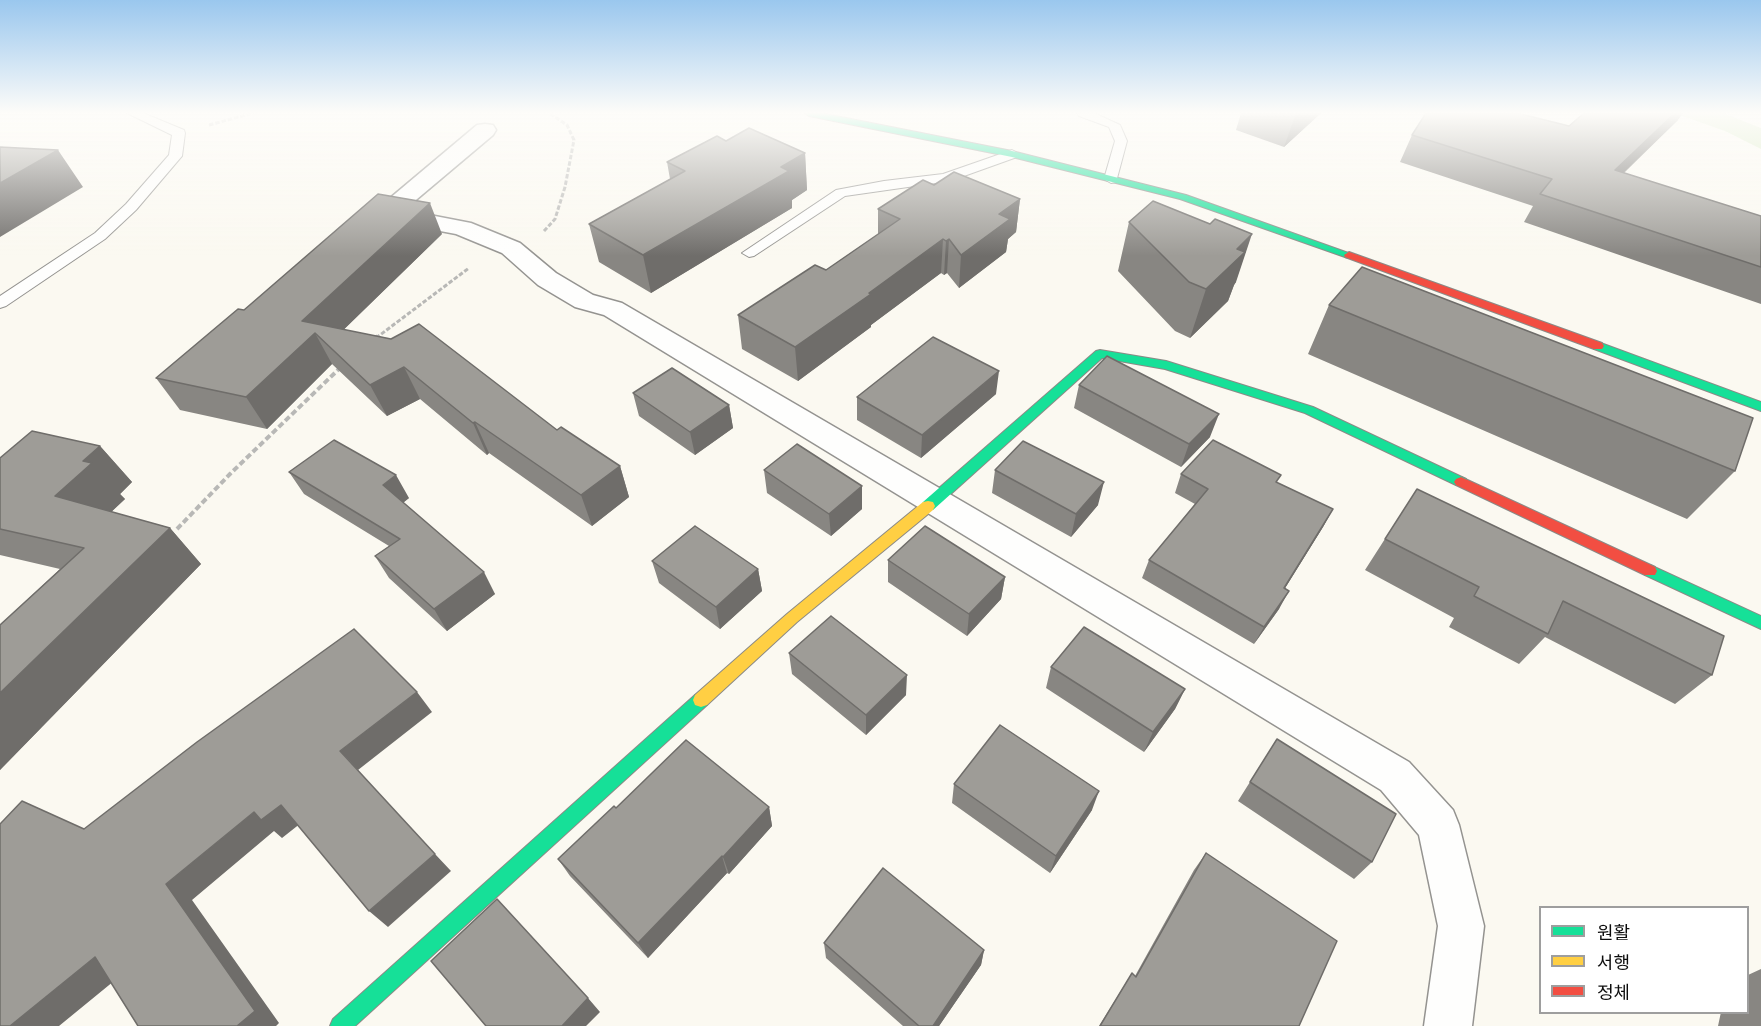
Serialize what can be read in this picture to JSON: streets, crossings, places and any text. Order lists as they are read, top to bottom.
{
  "legend": ["원활", "서행", "정체"]
}
